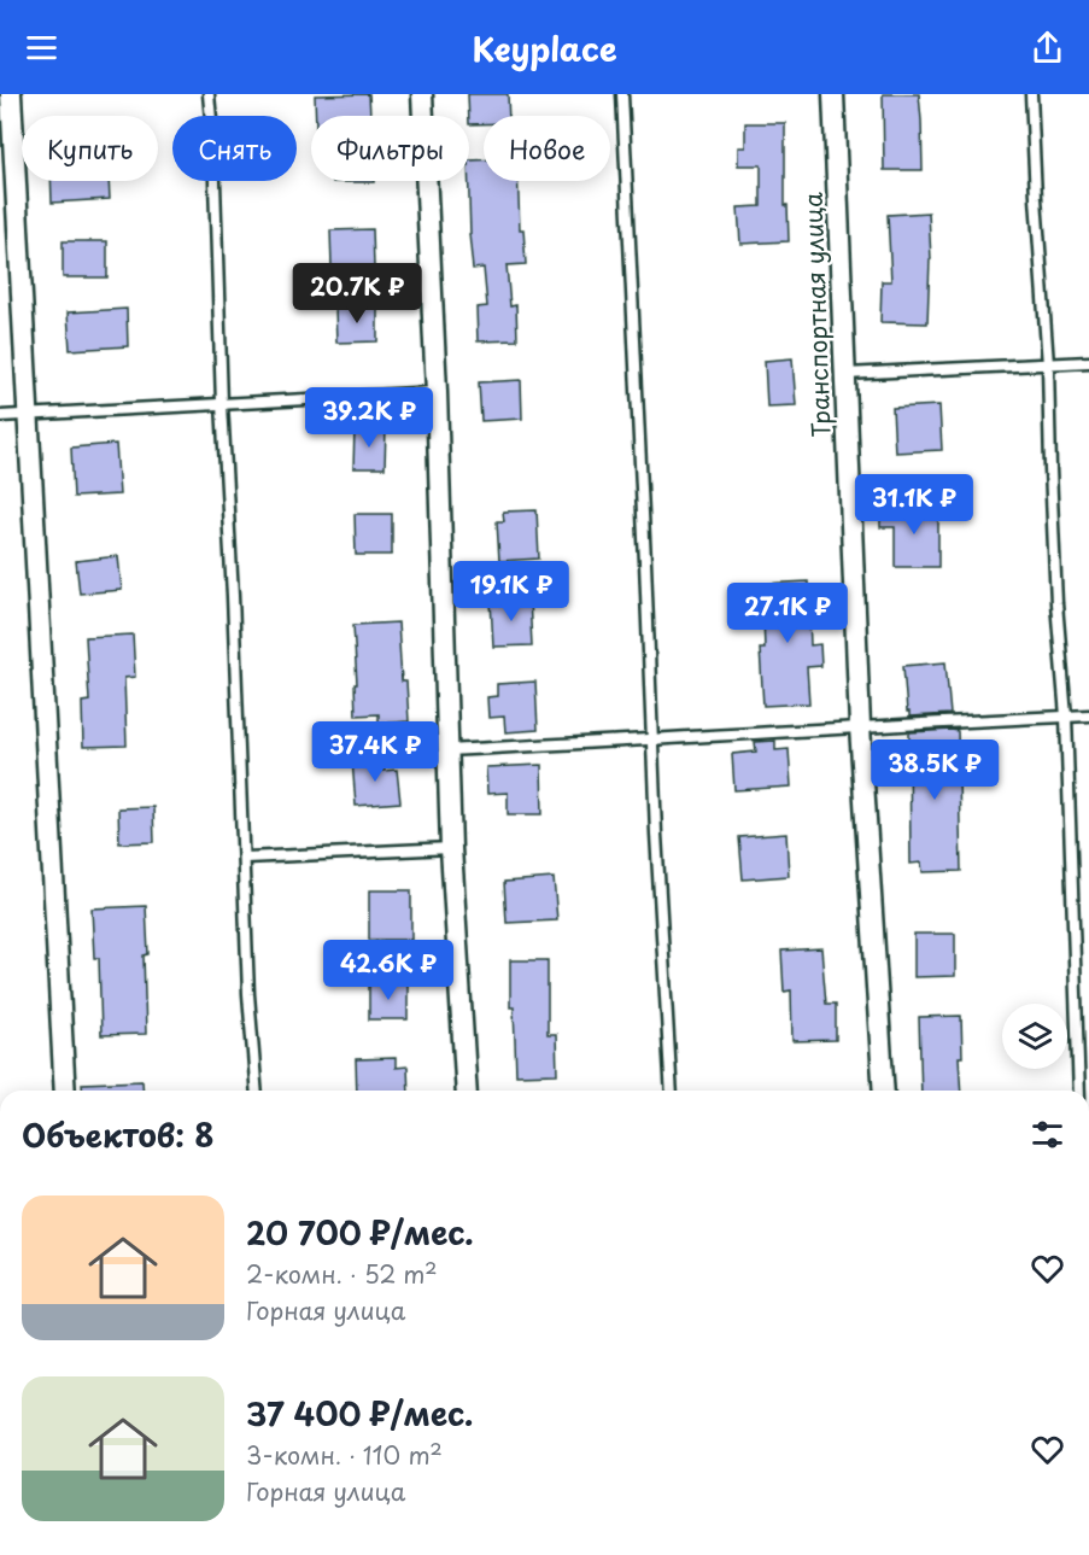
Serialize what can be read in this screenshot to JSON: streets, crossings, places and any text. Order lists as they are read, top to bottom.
{
  "streets": {
    "street": ["Транспортная улица"]
  },
  "page": {
    "header": "Keyplace",
    "chip": [
      "Купить",
      "Снять",
      "Фильтры",
      "Новое"
    ],
    "price": [
      "20.7K ₽",
      "39.2K ₽",
      "31.1K ₽",
      "19.1K ₽",
      "27.1K ₽",
      "37.4K ₽",
      "38.5K ₽",
      "42.6K ₽"
    ],
    "heading": "Объектов: 8",
    "list": [
      {
        "name": "20 700 ₽/мес.",
        "note": "2-комн. · 52 m² · Горная улица"
      },
      {
        "name": "37 400 ₽/мес.",
        "note": "3-комн. · 110 m² · Горная улица"
      }
    ]
  }
}
